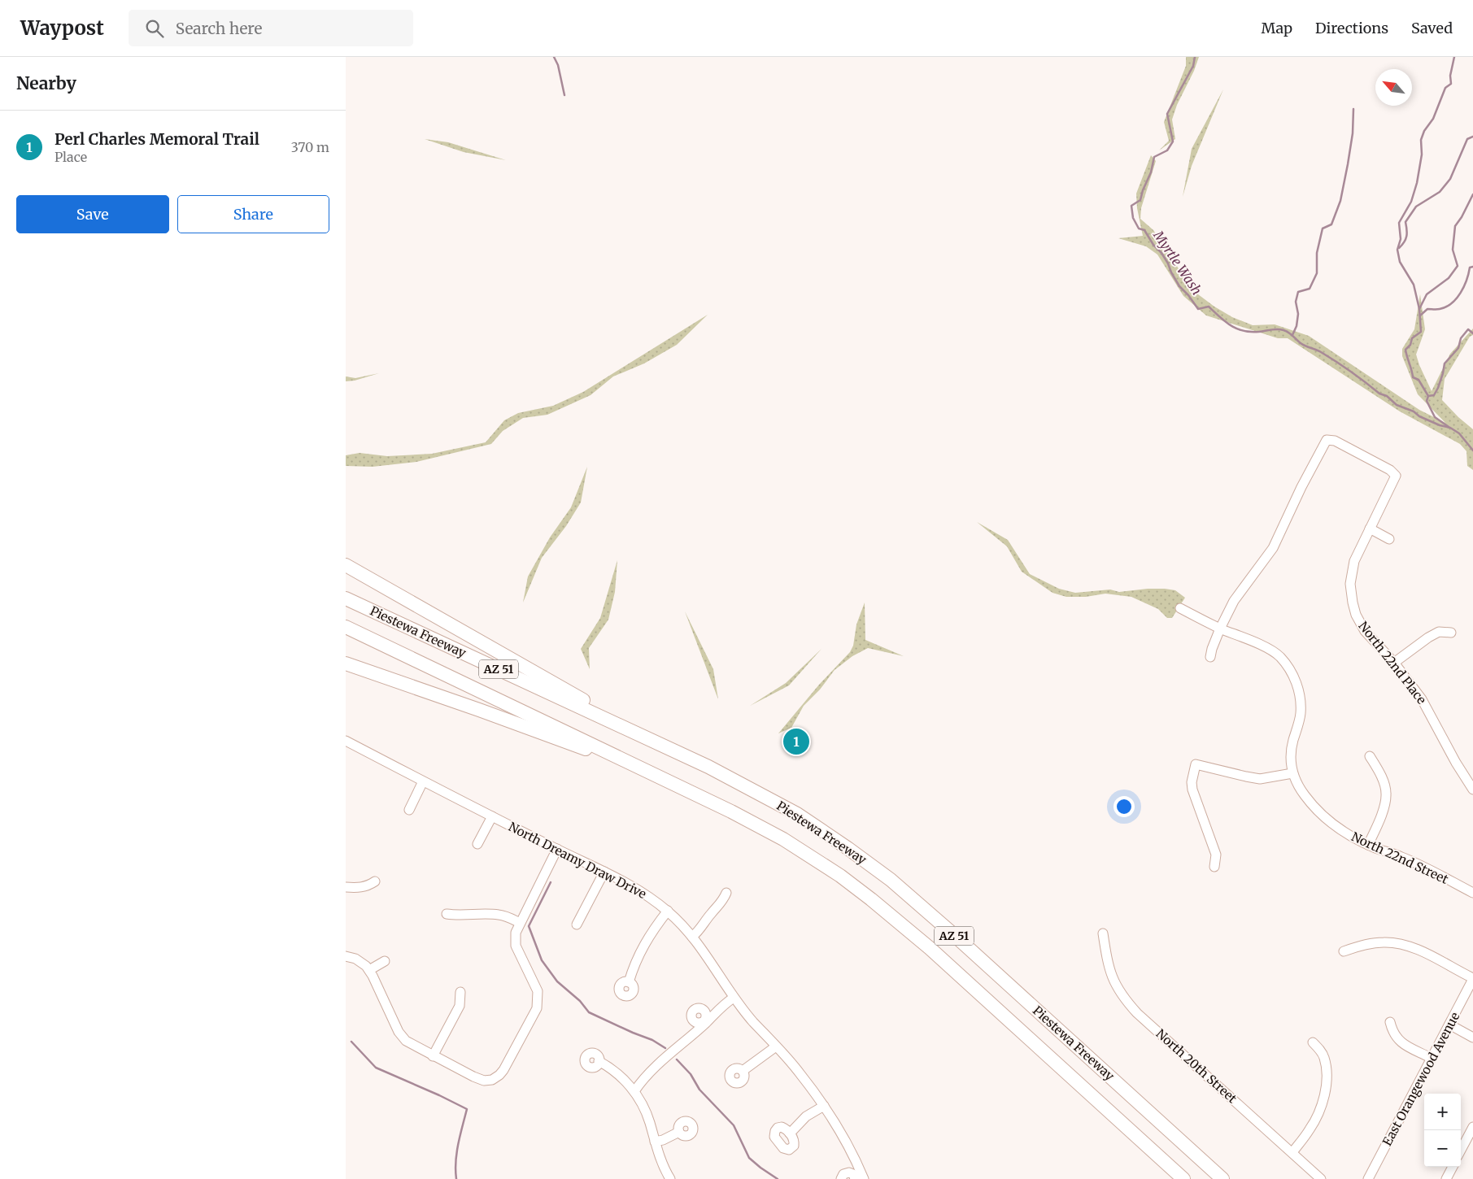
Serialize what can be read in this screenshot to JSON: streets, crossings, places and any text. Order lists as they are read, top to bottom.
{
  "streets": {
    "highway": ["Piestewa Freeway", "AZ 51"],
    "street": [
      "North 22nd Place",
      "North 22nd Street",
      "North Dreamy Draw Drive",
      "North 20th Street",
      "East Orangewood Avenue"
    ]
  },
  "crossings": [
    ["North 22nd Place", "North 22nd Street"]
  ],
  "water": ["Myrtle Wash"],
  "north": "top left",
  "page": {
    "header": "Waypost",
    "search": "Search here",
    "nav": ["Map", "Directions", "Saved"],
    "heading": "Nearby",
    "list": [
      {
        "mark": "1",
        "name": "Perl Charles Memoral Trail",
        "note": "Place",
        "value": "370 m"
      }
    ],
    "buttons": ["Save", "Share"],
    "pins": "1",
    "map_buttons": ["+", "−"]
  }
}
